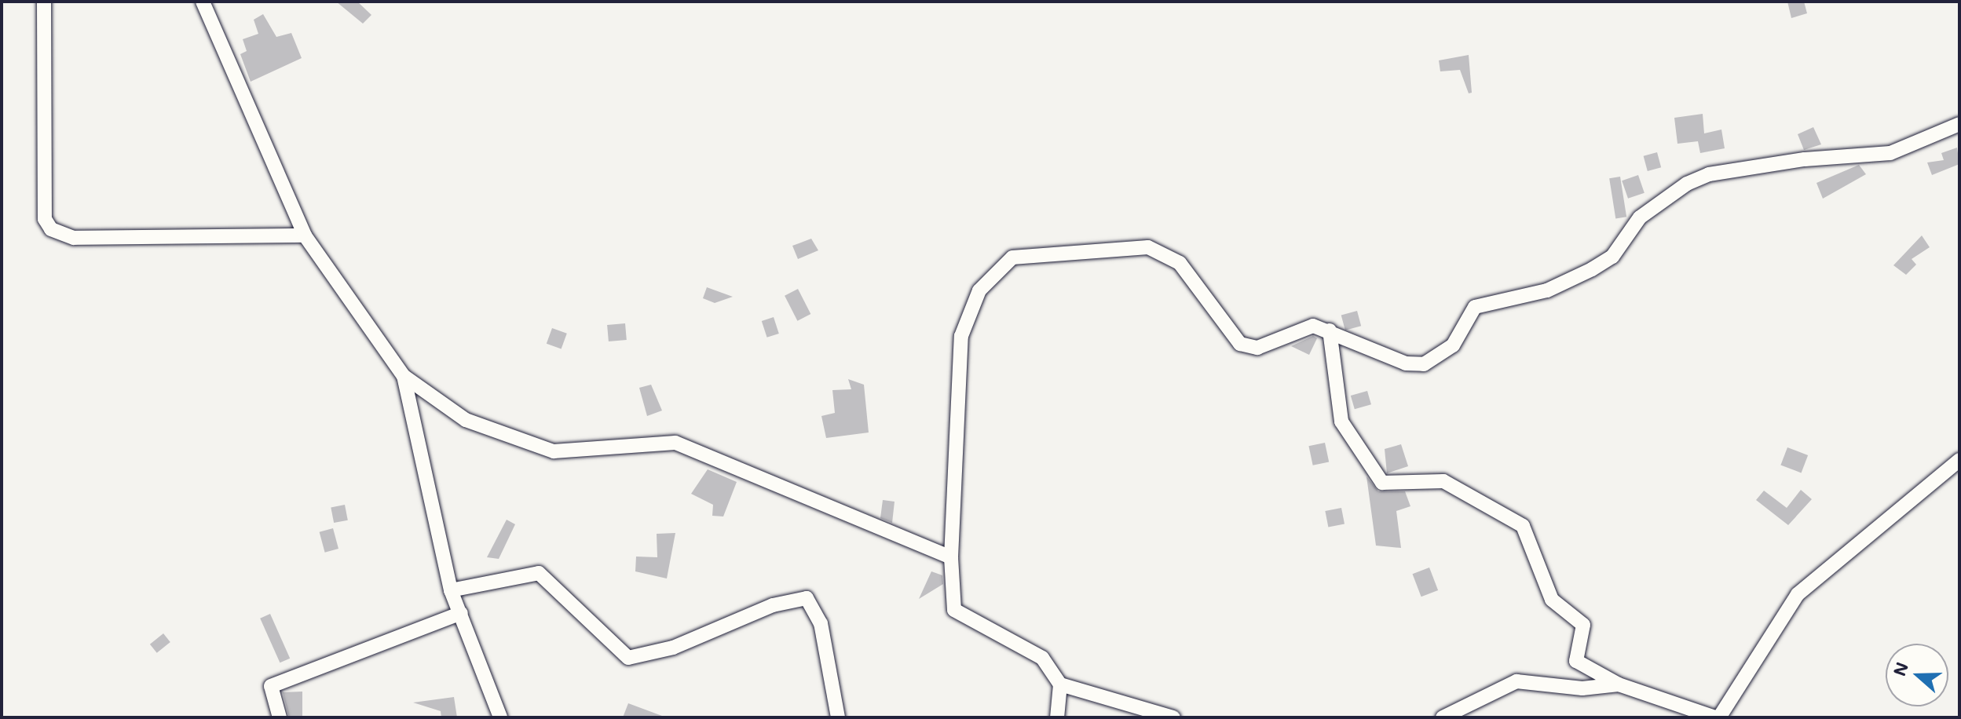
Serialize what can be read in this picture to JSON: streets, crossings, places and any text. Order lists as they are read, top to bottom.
{
  "north": "left"
}
